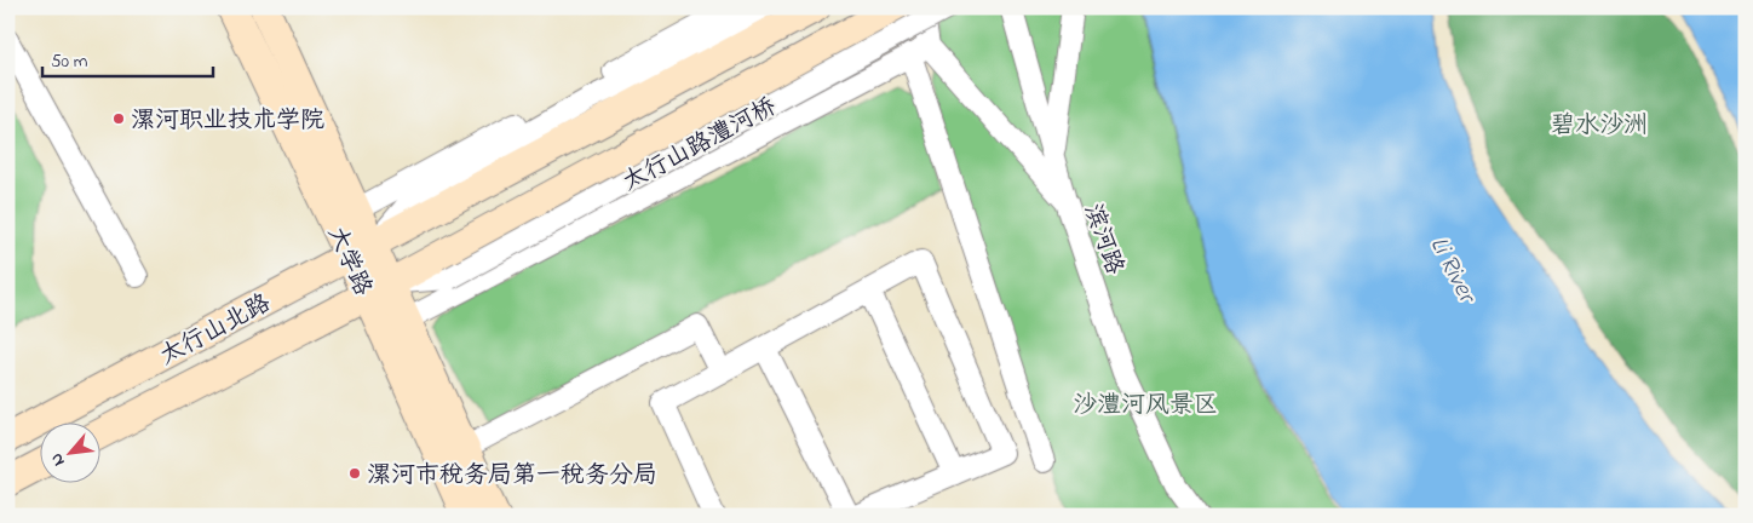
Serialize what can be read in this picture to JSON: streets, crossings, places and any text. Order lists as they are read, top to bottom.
{
  "streets": {
    "main road": ["太行山路澧河桥", "大学路", "太行山北路"],
    "street": ["滨河路"]
  },
  "crossings": [
    ["太行山路澧河桥", "太行山北路"],
    ["大学路", "太行山北路"]
  ],
  "water": ["Li River"],
  "parks": ["碧水沙洲", "沙澧河风景区"],
  "places": ["漯河职业技术学院", "漯河市税务局第一税务分局"],
  "scale_bar": "50 m",
  "north": "bottom left"
}
